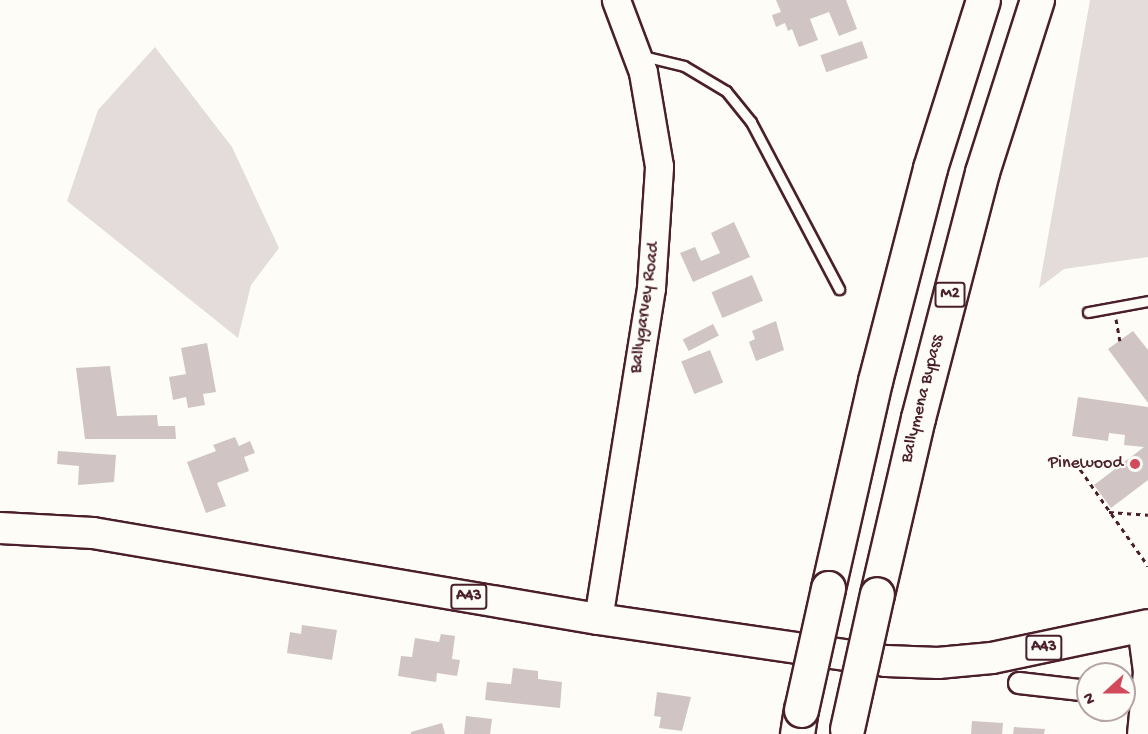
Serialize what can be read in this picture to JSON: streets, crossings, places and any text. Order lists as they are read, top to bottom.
{
  "streets": {
    "highway": ["M2", "Ballymena Bypass"],
    "main road": ["A43"],
    "street": ["Ballygarvey Road"]
  },
  "crossings": [
    ["Ballygarvey Road", "A43"]
  ],
  "places": ["Pinewood"],
  "north": "left"
}
